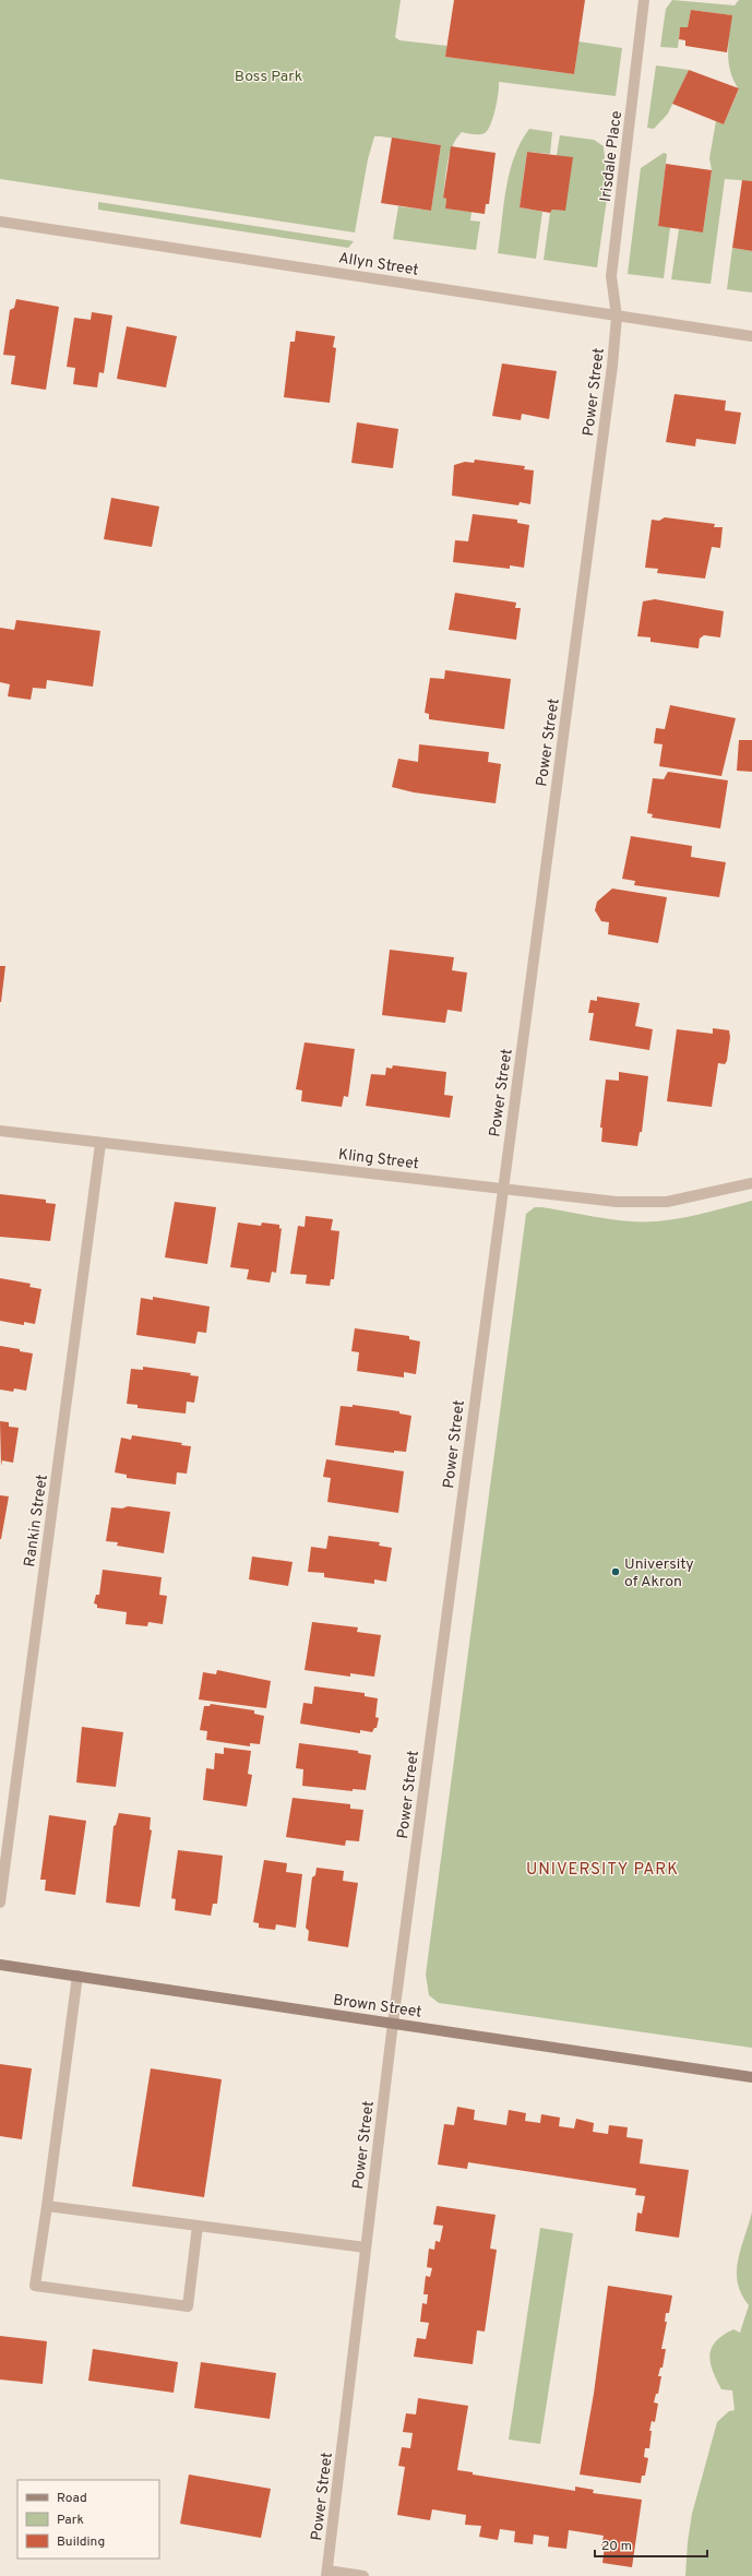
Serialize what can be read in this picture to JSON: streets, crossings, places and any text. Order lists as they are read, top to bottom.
{
  "streets": {
    "main road": ["Brown Street"],
    "street": [
      "Irisdale Place",
      "Allyn Street",
      "Power Street",
      "Kling Street",
      "Rankin Street"
    ]
  },
  "crossings": [
    ["Irisdale Place", "Allyn Street"],
    ["Irisdale Place", "Power Street"],
    ["Allyn Street", "Power Street"],
    ["Power Street", "Kling Street"],
    ["Power Street", "Brown Street"],
    ["Kling Street", "Rankin Street"]
  ],
  "districts": ["UNIVERSITY PARK"],
  "parks": ["Boss Park"],
  "places": ["University of Akron"],
  "legend": ["Road", "Park", "Building"],
  "scale_bar": "20 m"
}
